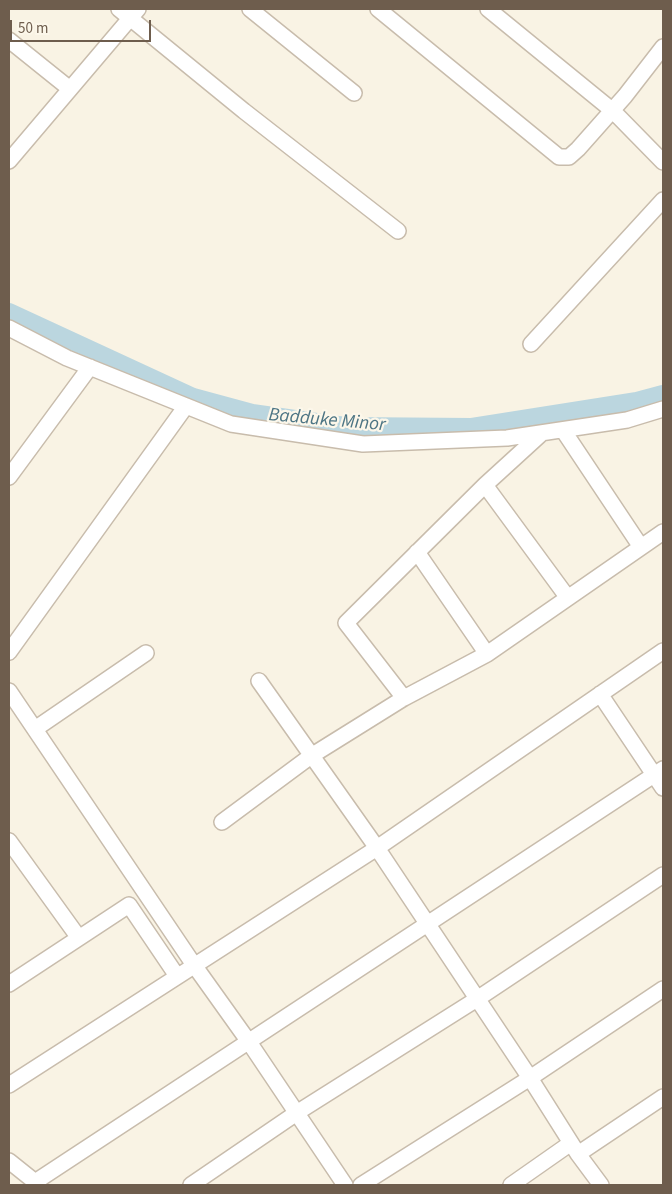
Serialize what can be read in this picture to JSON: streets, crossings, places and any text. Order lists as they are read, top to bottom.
{
  "water": ["Badduke Minor"],
  "scale_bar": "50 m"
}
